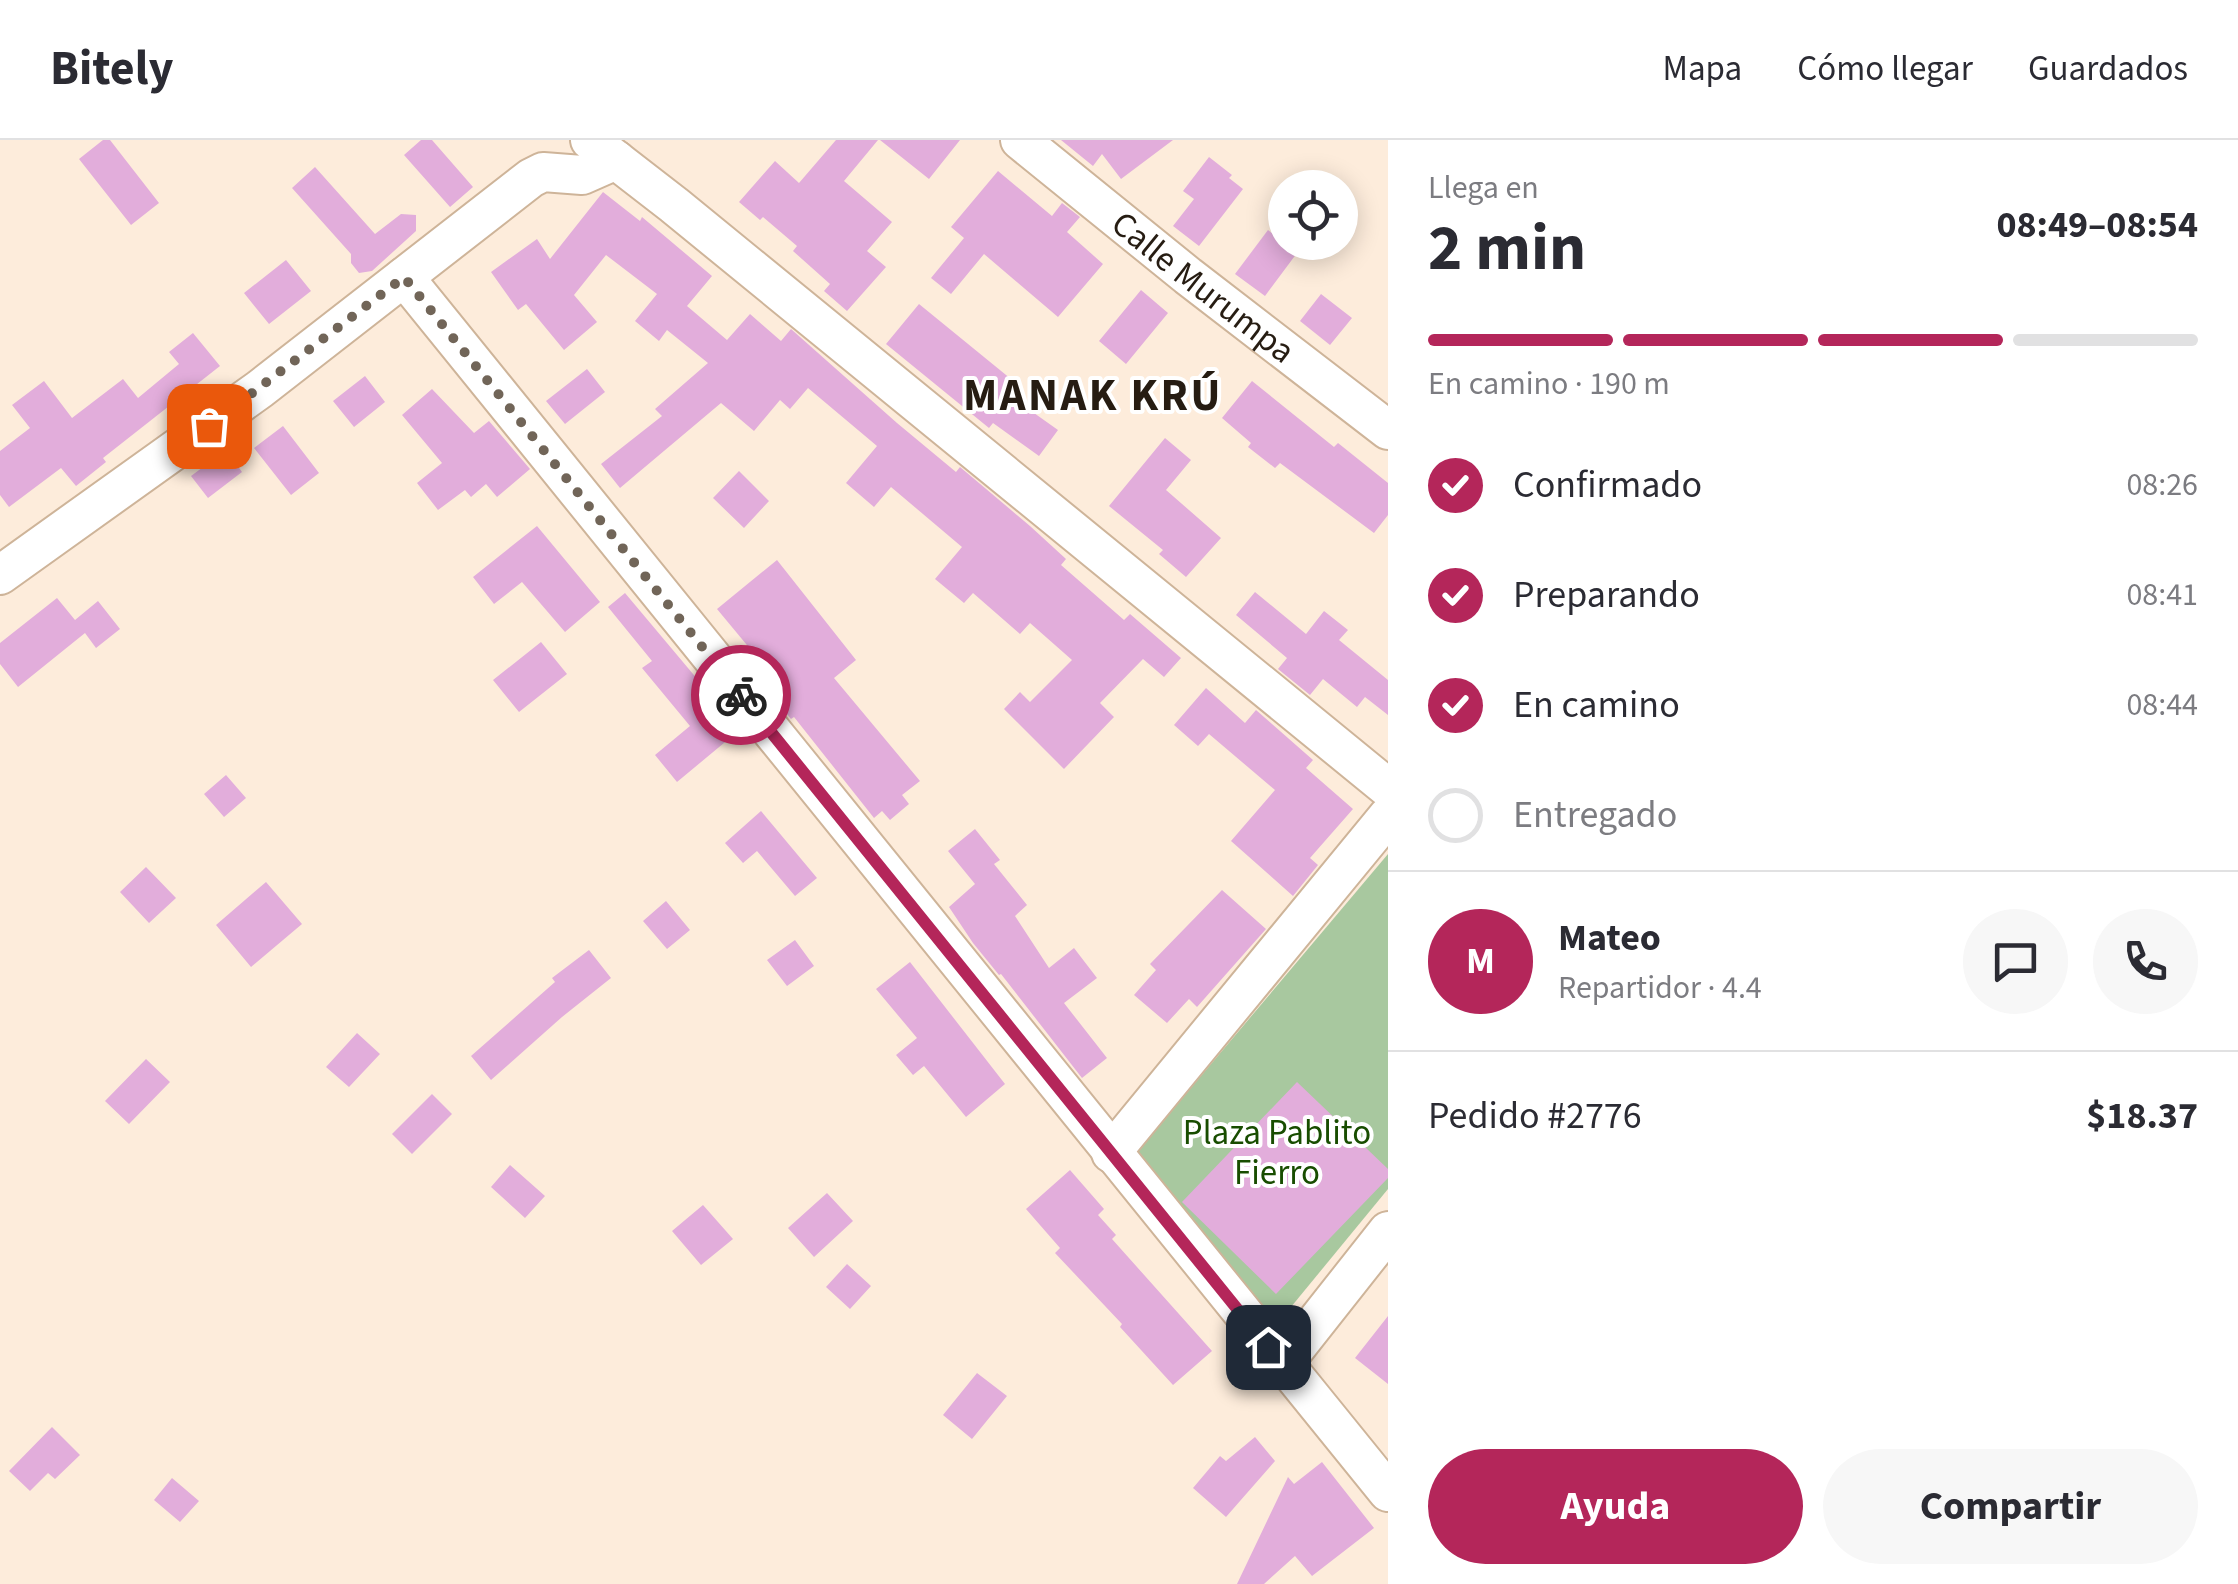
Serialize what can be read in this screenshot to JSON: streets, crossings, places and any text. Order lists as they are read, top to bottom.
{
  "streets": {
    "street": ["Calle Murumpa"]
  },
  "districts": ["MANAK KRÚ"],
  "parks": ["Plaza Pablito Fierro"],
  "page": {
    "header": "Bitely",
    "nav": ["Mapa", "Cómo llegar", "Guardados"],
    "heading": ["2 min", "Llega en", "08:49–08:54"],
    "panel": [
      "Mateo",
      "Repartidor · 4.4",
      "Pedido #2776",
      "$18.37"
    ],
    "bar": "En camino · 190 m",
    "list": [
      ["Confirmado", "08:26"],
      ["Preparando", "08:41"],
      ["En camino", "08:44"],
      "Entregado"
    ],
    "round": "M",
    "buttons": ["Ayuda", "Compartir"]
  }
}
